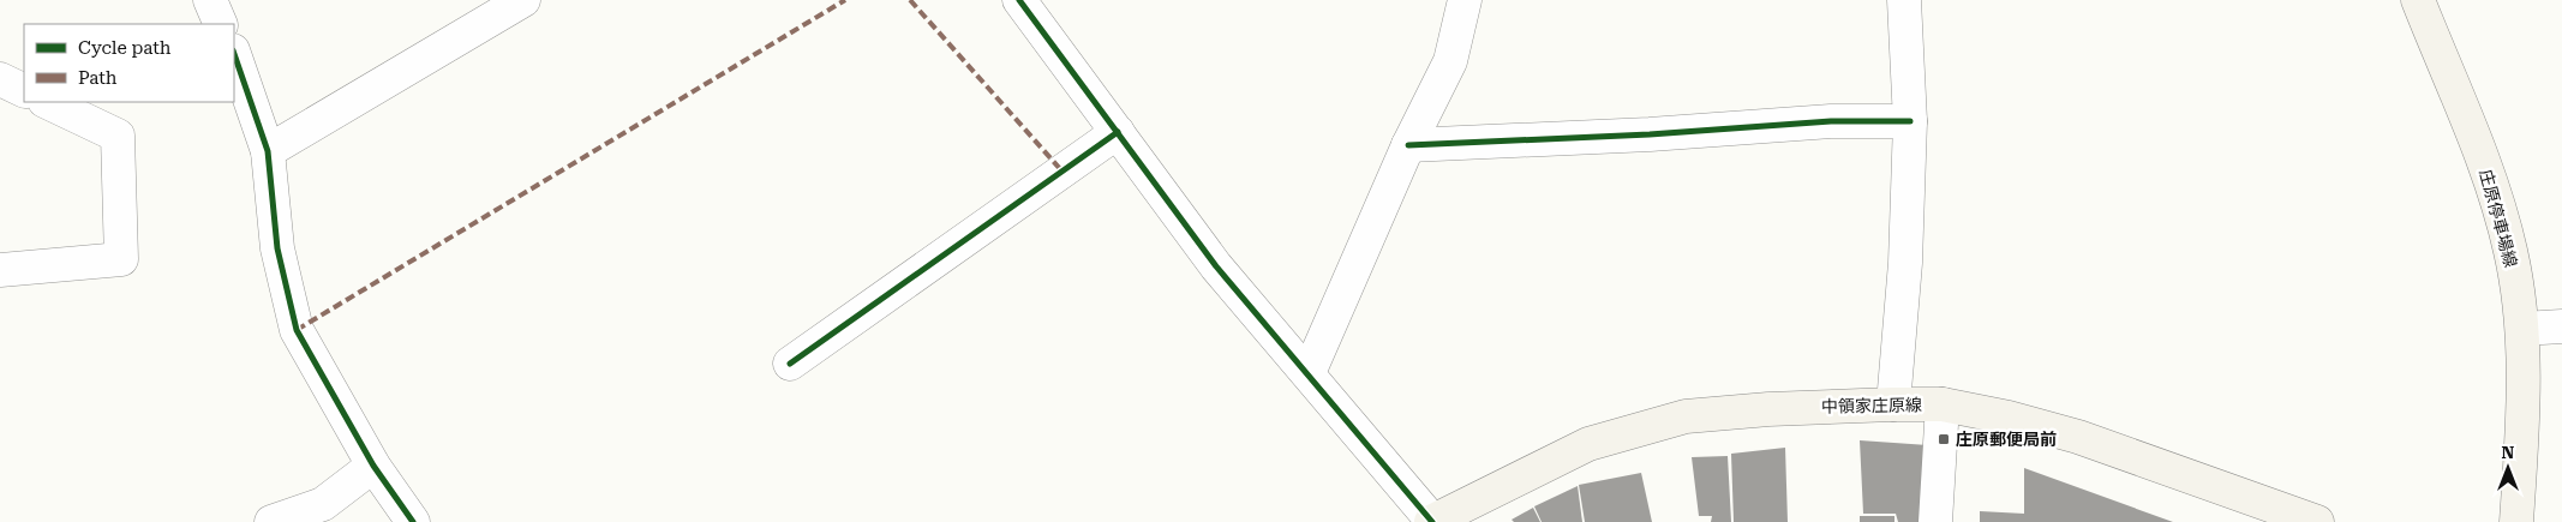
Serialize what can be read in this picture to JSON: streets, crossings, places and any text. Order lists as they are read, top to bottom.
{
  "streets": {
    "main road": ["庄原停車場線", "中領家庄原線"]
  },
  "places": {
    "transit": ["庄原郵便局前"]
  },
  "legend": ["Cycle path", "Path"],
  "north": "top"
}
